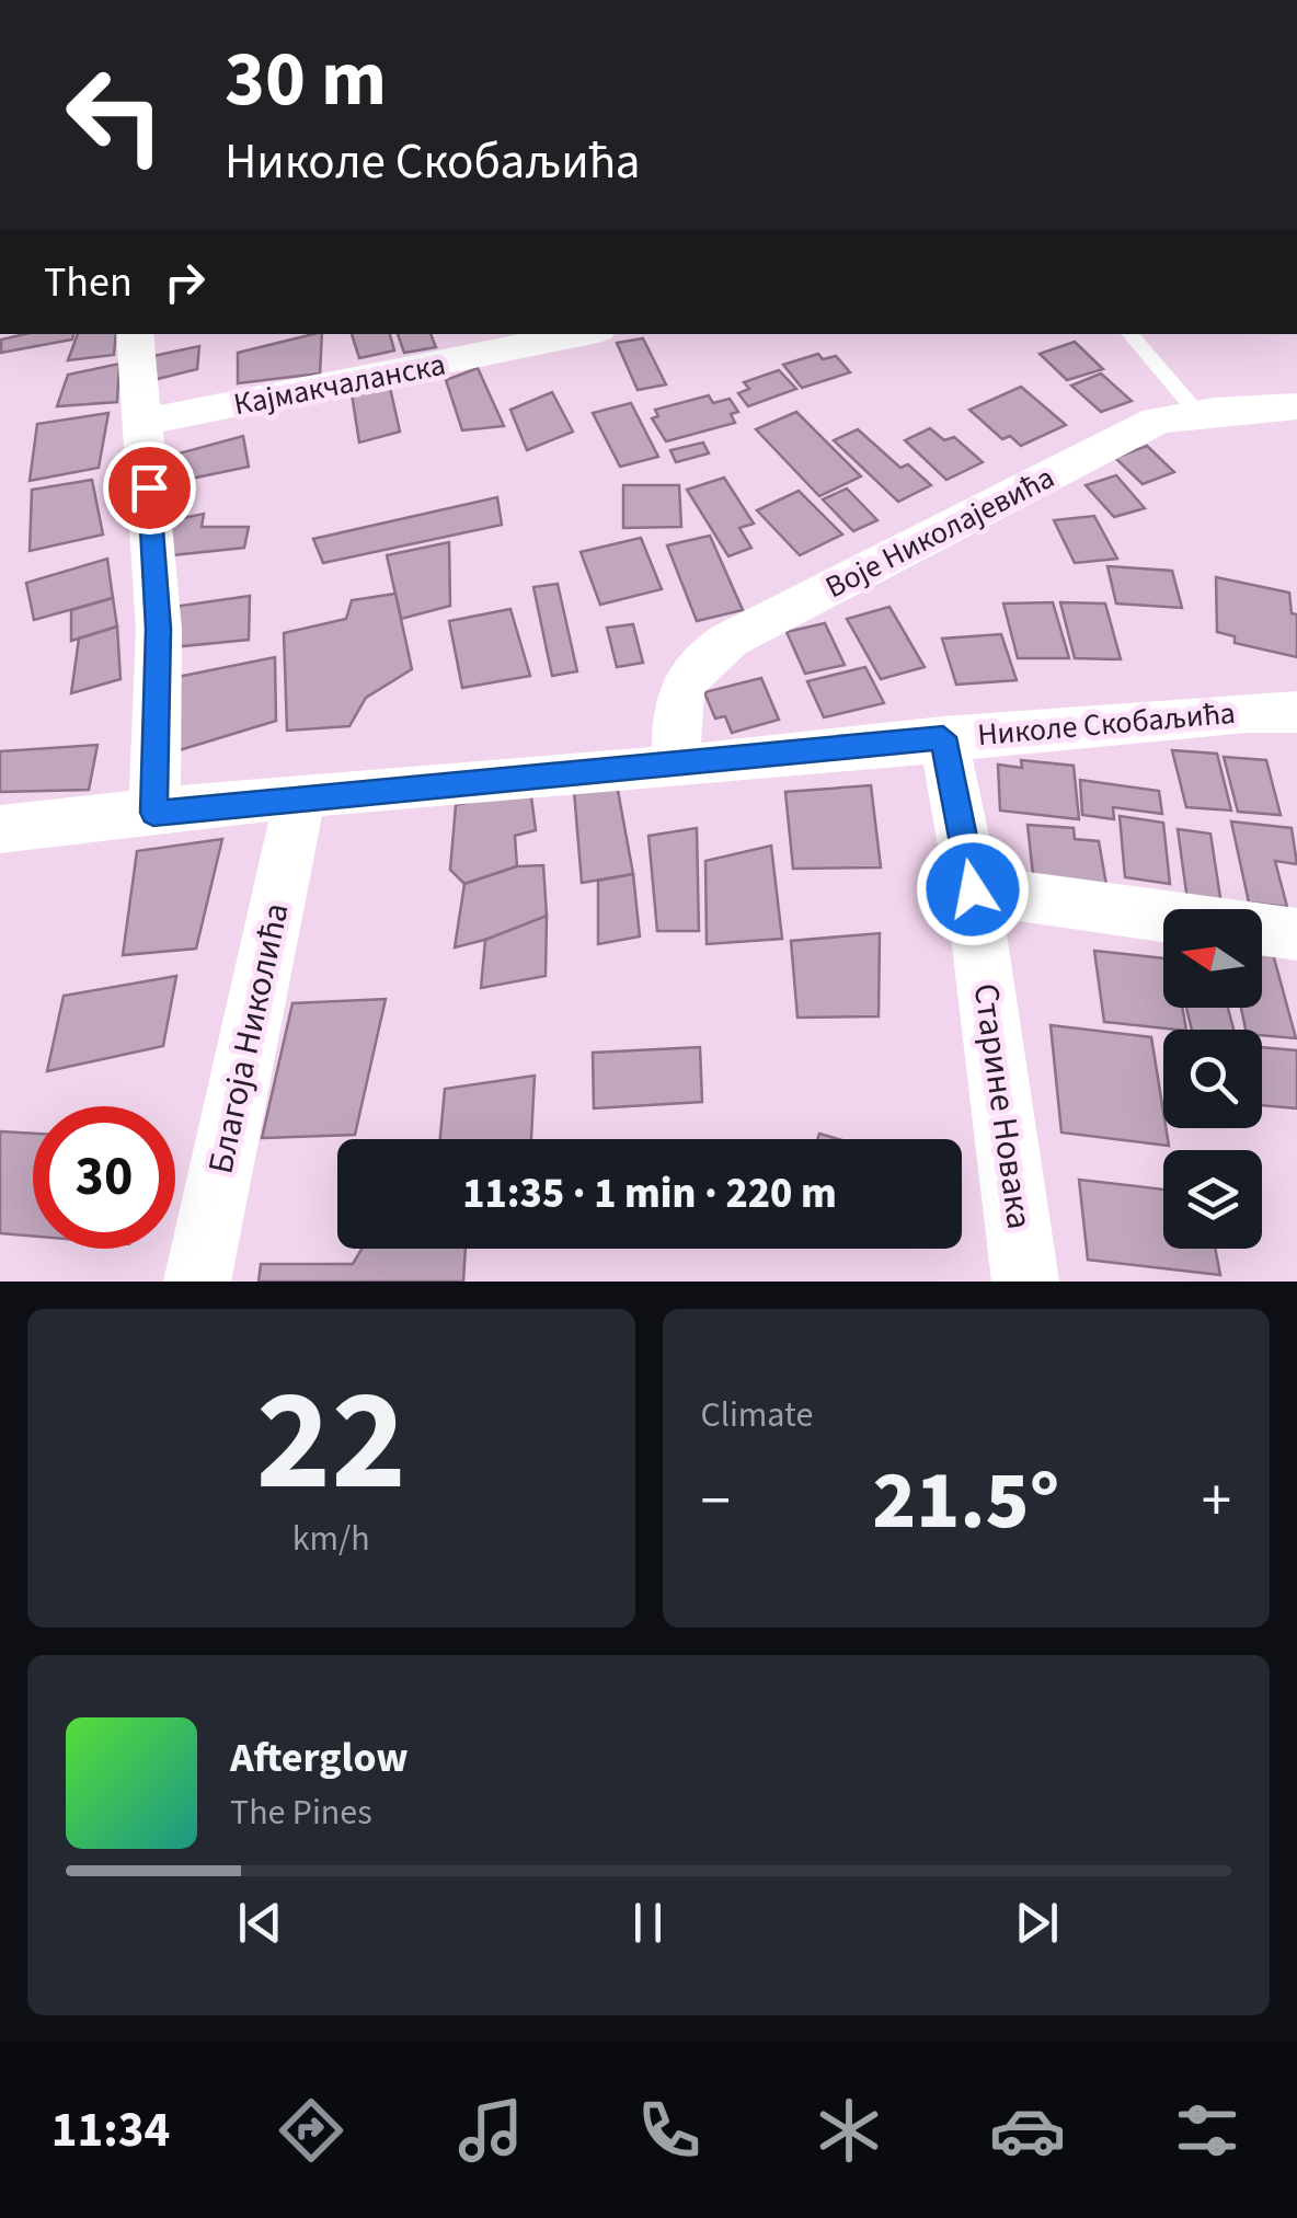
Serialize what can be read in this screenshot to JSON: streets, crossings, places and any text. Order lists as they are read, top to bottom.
{
  "streets": {
    "street": [
      "Кајмакчаланска",
      "Воје Николајевића",
      "Николе Скобаљића",
      "Благоја Николића",
      "Старине Новака"
    ]
  },
  "crossings": [
    ["Воје Николајевића", "Николе Скобаљића"],
    ["Николе Скобаљића", "Благоја Николића"],
    ["Николе Скобаљића", "Старине Новака"]
  ],
  "north": "left",
  "page": {
    "turn": ["30 m", "Николе Скобаљића"],
    "then": "Then",
    "limit": "30",
    "trip": "11:35 · 1 min · 220 m",
    "tile": [
      ["22", "km/h"],
      "Climate"
    ],
    "heat": ["−", "21.5°", "+"],
    "song": ["Afterglow", "The Pines"],
    "tabs": "11:34"
  }
}
